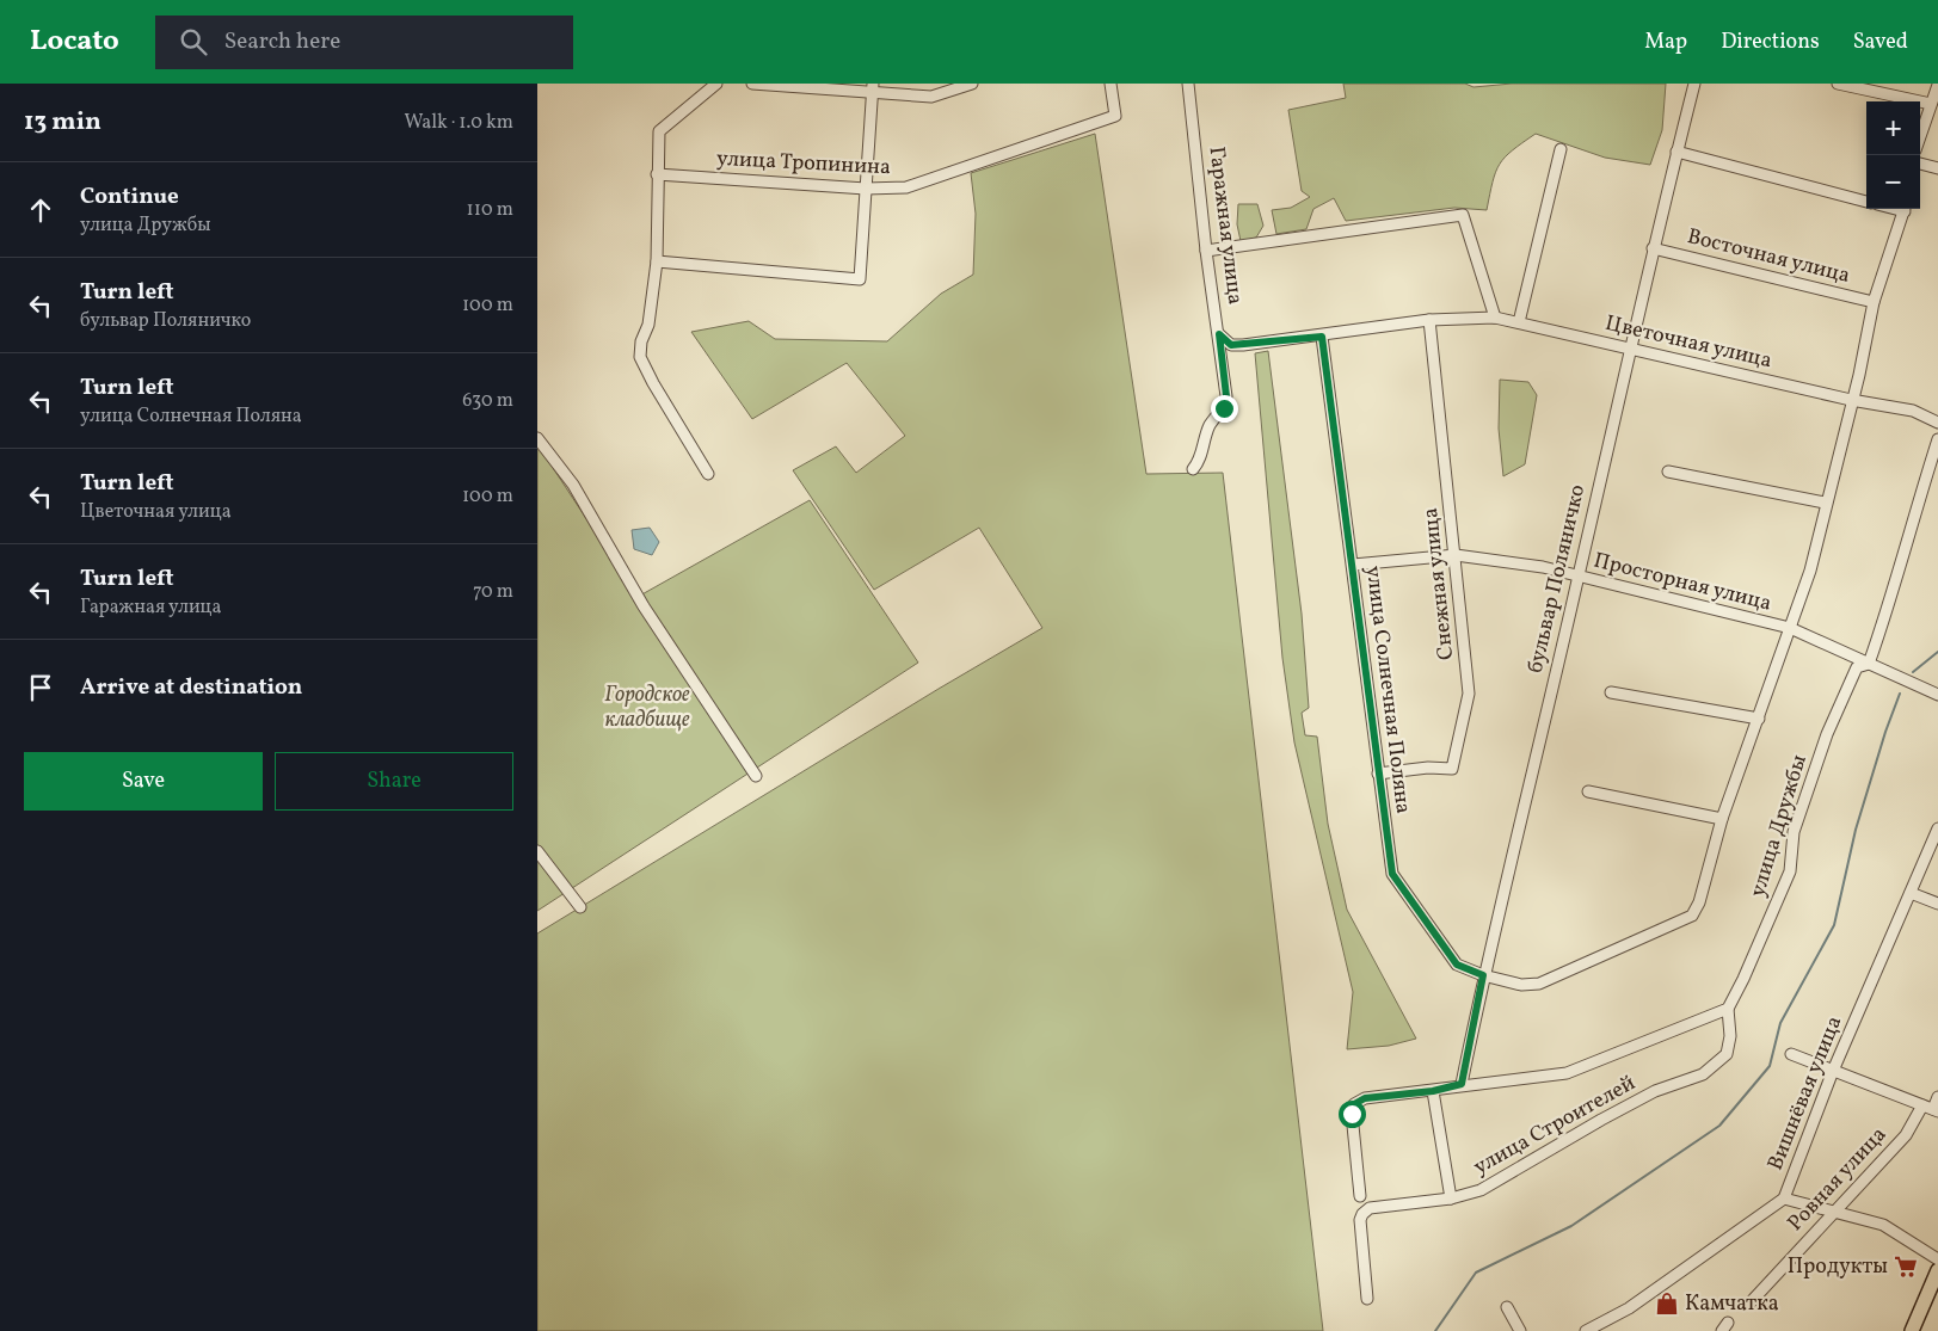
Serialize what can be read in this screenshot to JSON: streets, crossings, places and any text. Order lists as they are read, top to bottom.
{
  "streets": {
    "street": [
      "улица Тропинина",
      "Гаражная улица",
      "Восточная улица",
      "Цветочная улица",
      "бульвар Поляничко",
      "Просторная улица",
      "Снежная улица",
      "улица Солнечная Поляна",
      "улица Дружбы",
      "Вишнёвая улица",
      "улица Строителей",
      "Ровная улица"
    ]
  },
  "crossings": [
    ["Гаражная улица", "Цветочная улица"],
    ["Восточная улица", "Цветочная улица"],
    ["Восточная улица", "бульвар Поляничко"],
    ["Восточная улица", "Просторная улица"],
    ["Восточная улица", "улица Солнечная Поляна"],
    ["Цветочная улица", "бульвар Поляничко"],
    ["Цветочная улица", "Снежная улица"],
    ["Цветочная улица", "улица Солнечная Поляна"],
    ["бульвар Поляничко", "Просторная улица"],
    ["бульвар Поляничко", "улица Солнечная Поляна"],
    ["Просторная улица", "Снежная улица"],
    ["Просторная улица", "улица Солнечная Поляна"],
    ["Просторная улица", "улица Дружбы"],
    ["Снежная улица", "улица Солнечная Поляна"],
    ["улица Дружбы", "улица Строителей"]
  ],
  "parks": ["Городское кладбище"],
  "places": {
    "supermarket": ["Продукты"],
    "shop": ["Камчатка"]
  },
  "page": {
    "header": "Locato",
    "search": "Search here",
    "nav": ["Map", "Directions", "Saved"],
    "heading": ["13 min", "Walk · 1.0 km"],
    "map_buttons": ["+", "−"],
    "list": [
      ["Continue", "улица Дружбы", "110 m"],
      ["Turn left", "бульвар Поляничко", "100 m"],
      ["Turn left", "улица Солнечная Поляна", "630 m"],
      ["Turn left", "Цветочная улица", "100 m"],
      ["Turn left", "Гаражная улица", "70 m"],
      "Arrive at destination"
    ],
    "buttons": ["Save", "Share"]
  }
}
